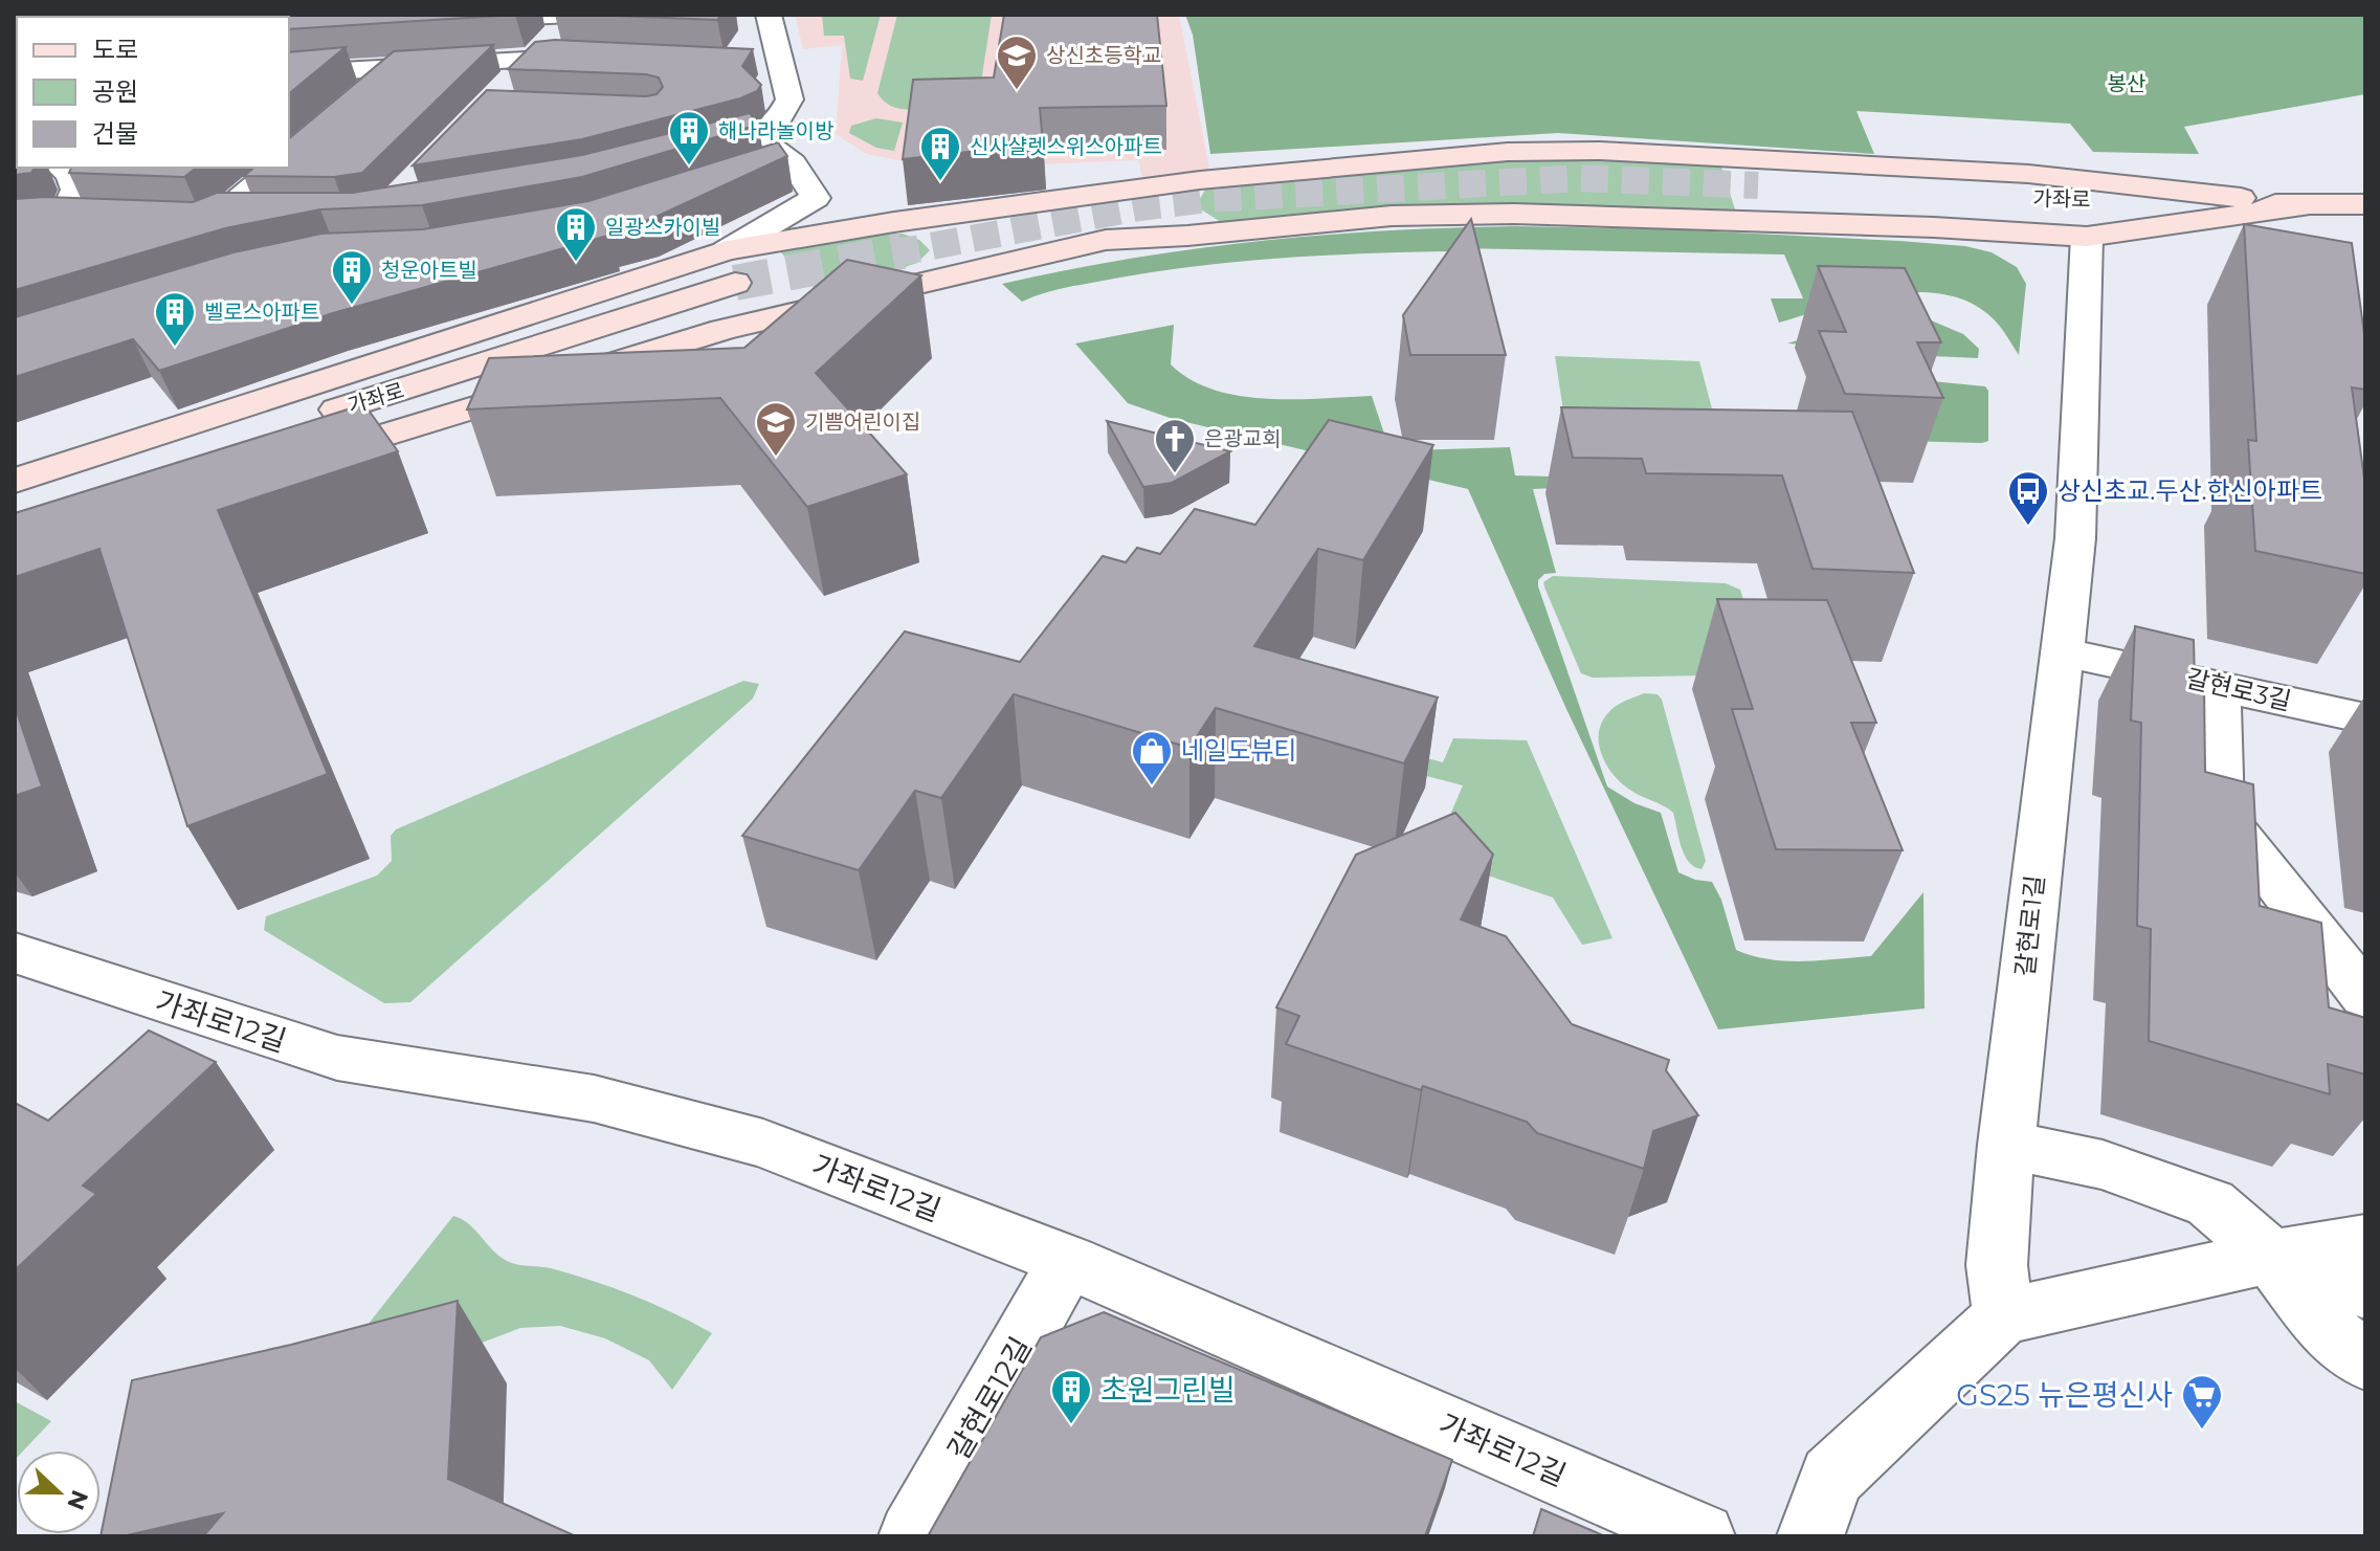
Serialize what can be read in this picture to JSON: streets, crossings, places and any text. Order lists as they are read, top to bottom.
{
  "streets": {
    "main road": ["가좌로"],
    "street": [
      "갈현로3길",
      "갈현로1길",
      "가좌로12길",
      "갈현로12길"
    ]
  },
  "crossings": [
    ["갈현로3길", "갈현로1길"],
    ["가좌로12길", "갈현로12길"]
  ],
  "parks": ["봉산"],
  "places": {
    "school or university": ["상신초등학교", "기쁨어린이집"],
    "building": [
      "해나라놀이방",
      "신사샬렛스위스아파트",
      "일광스카이빌",
      "청운아트빌",
      "벨로스아파트",
      "초원그린빌"
    ],
    "church": ["은광교회"],
    "bus stop": ["상신초교.두산.한신아파트"],
    "shop": ["네일도뷰티"],
    "supermarket": ["GS25 뉴은평신사"]
  },
  "legend": ["도로", "공원", "건물"],
  "north": "right"
}
